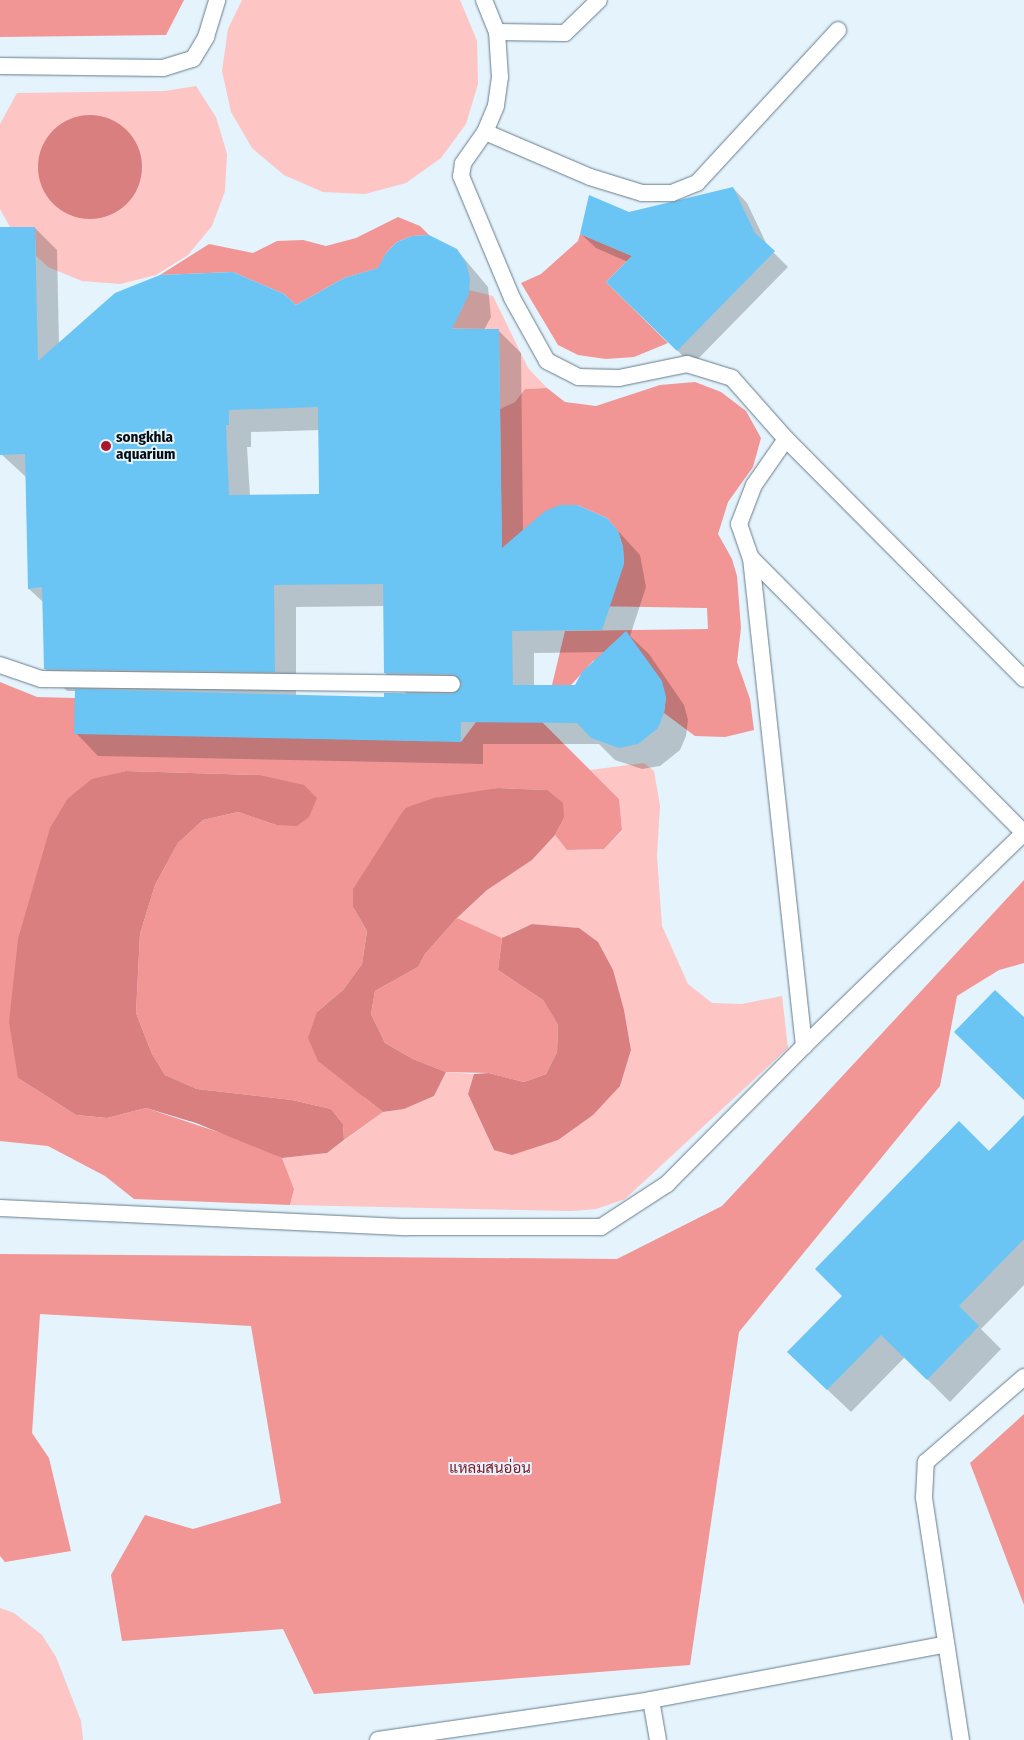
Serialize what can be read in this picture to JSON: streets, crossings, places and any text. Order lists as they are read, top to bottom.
{
  "parks": ["แหลมสนอ่อน"],
  "places": ["songkhla aquarium"]
}
